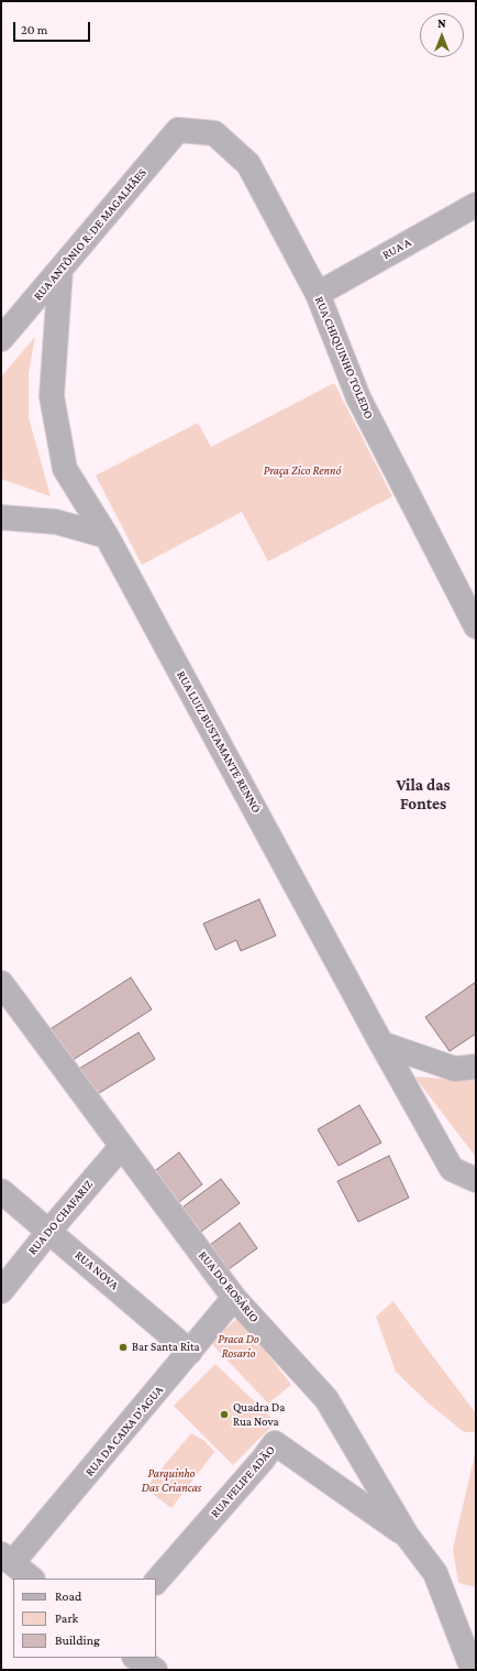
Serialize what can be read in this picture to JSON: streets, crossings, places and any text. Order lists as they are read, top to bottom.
{
  "streets": {
    "street": [
      "RUA ANTÔNIO R. DE MAGALHÃES",
      "RUA A",
      "RUA CHIQUINHO TOLEDO",
      "RUA LUIZ BUSTAMANTE RENNÓ",
      "RUA DO CHAFARIZ",
      "RUA NOVA",
      "RUA DO ROSÁRIO",
      "RUA DA CAIXA D'AGUA",
      "RUA FELIPE ADÃO"
    ]
  },
  "crossings": [
    ["RUA ANTÔNIO R. DE MAGALHÃES", "RUA CHIQUINHO TOLEDO"],
    ["RUA ANTÔNIO R. DE MAGALHÃES", "RUA LUIZ BUSTAMANTE RENNÓ"],
    ["RUA A", "RUA CHIQUINHO TOLEDO"],
    ["RUA DO CHAFARIZ", "RUA NOVA"],
    ["RUA DO CHAFARIZ", "RUA DO ROSÁRIO"],
    ["RUA NOVA", "RUA DA CAIXA D'AGUA"],
    ["RUA DO ROSÁRIO", "RUA DA CAIXA D'AGUA"],
    ["RUA DO ROSÁRIO", "RUA FELIPE ADÃO"]
  ],
  "districts": ["Vila das Fontes"],
  "parks": ["Praça Zico Rennó", "Praca Do Rosario", "Parquinho Das Criancas"],
  "places": ["Bar Santa Rita", "Quadra Da Rua Nova"],
  "legend": ["Road", "Park", "Building"],
  "scale_bar": "20 m",
  "north": "top"
}
